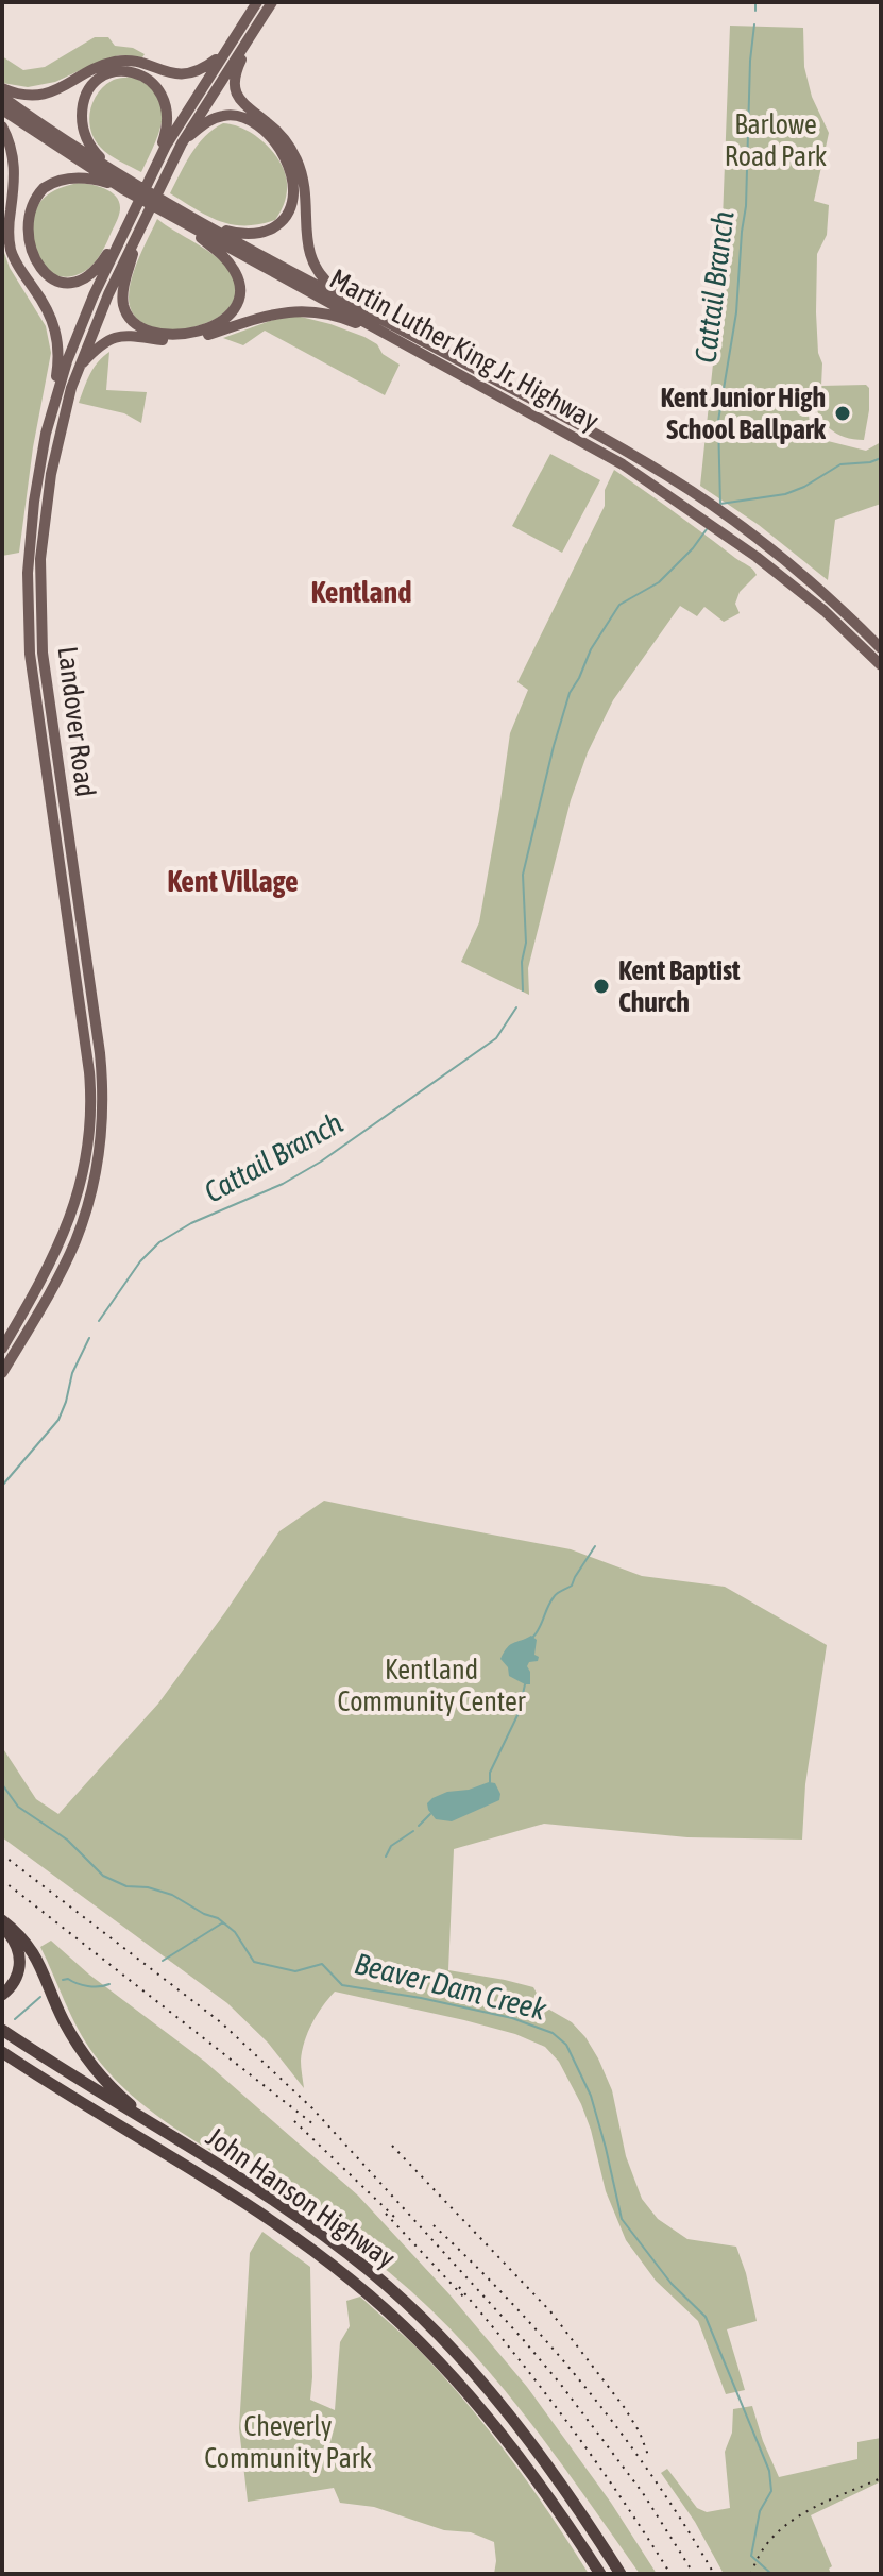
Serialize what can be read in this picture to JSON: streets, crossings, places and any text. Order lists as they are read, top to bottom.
{
  "streets": {
    "highway": ["John Hanson Highway"],
    "main road": ["Martin Luther King Jr. Highway", "Landover Road"]
  },
  "districts": ["Kentland", "Kent Village"],
  "water": ["Cattail Branch", "Beaver Dam Creek"],
  "parks": ["Barlowe Road Park", "Kentland Community Center", "Cheverly Community Park"],
  "places": ["Kent Junior High School Ballpark", "Kent Baptist Church"]
}
